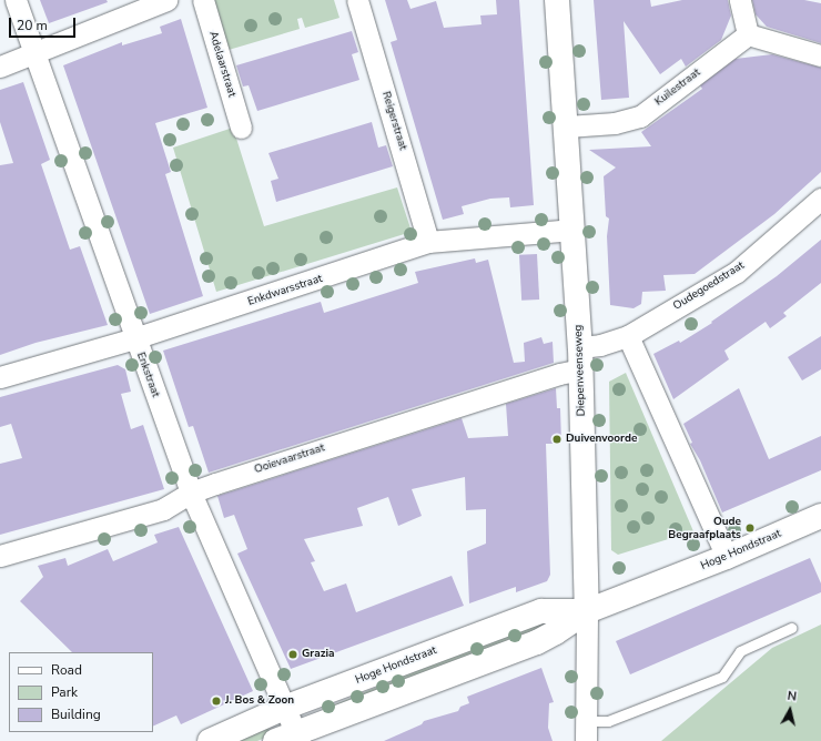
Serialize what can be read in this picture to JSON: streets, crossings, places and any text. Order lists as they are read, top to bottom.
{
  "streets": {
    "street": [
      "Adelaarstraat",
      "Kuilestraat",
      "Reigerstraat",
      "Oudegoedstraat",
      "Enkdwarsstraat",
      "Diepenveenseweg",
      "Enkstraat",
      "Ooievaarstraat",
      "Hoge Hondstraat"
    ]
  },
  "crossings": [
    ["Kuilestraat", "Diepenveenseweg"],
    ["Reigerstraat", "Enkdwarsstraat"],
    ["Oudegoedstraat", "Diepenveenseweg"],
    ["Oudegoedstraat", "Ooievaarstraat"],
    ["Enkdwarsstraat", "Diepenveenseweg"],
    ["Enkdwarsstraat", "Enkstraat"],
    ["Diepenveenseweg", "Ooievaarstraat"],
    ["Diepenveenseweg", "Hoge Hondstraat"],
    ["Enkstraat", "Ooievaarstraat"],
    ["Enkstraat", "Hoge Hondstraat"]
  ],
  "places": [
    "Duivenvoorde",
    "Oude Begraafplaats",
    "Grazia",
    "J. Bos & Zoon"
  ],
  "legend": ["Road", "Park", "Building"],
  "scale_bar": "20 m",
  "north": "top"
}
